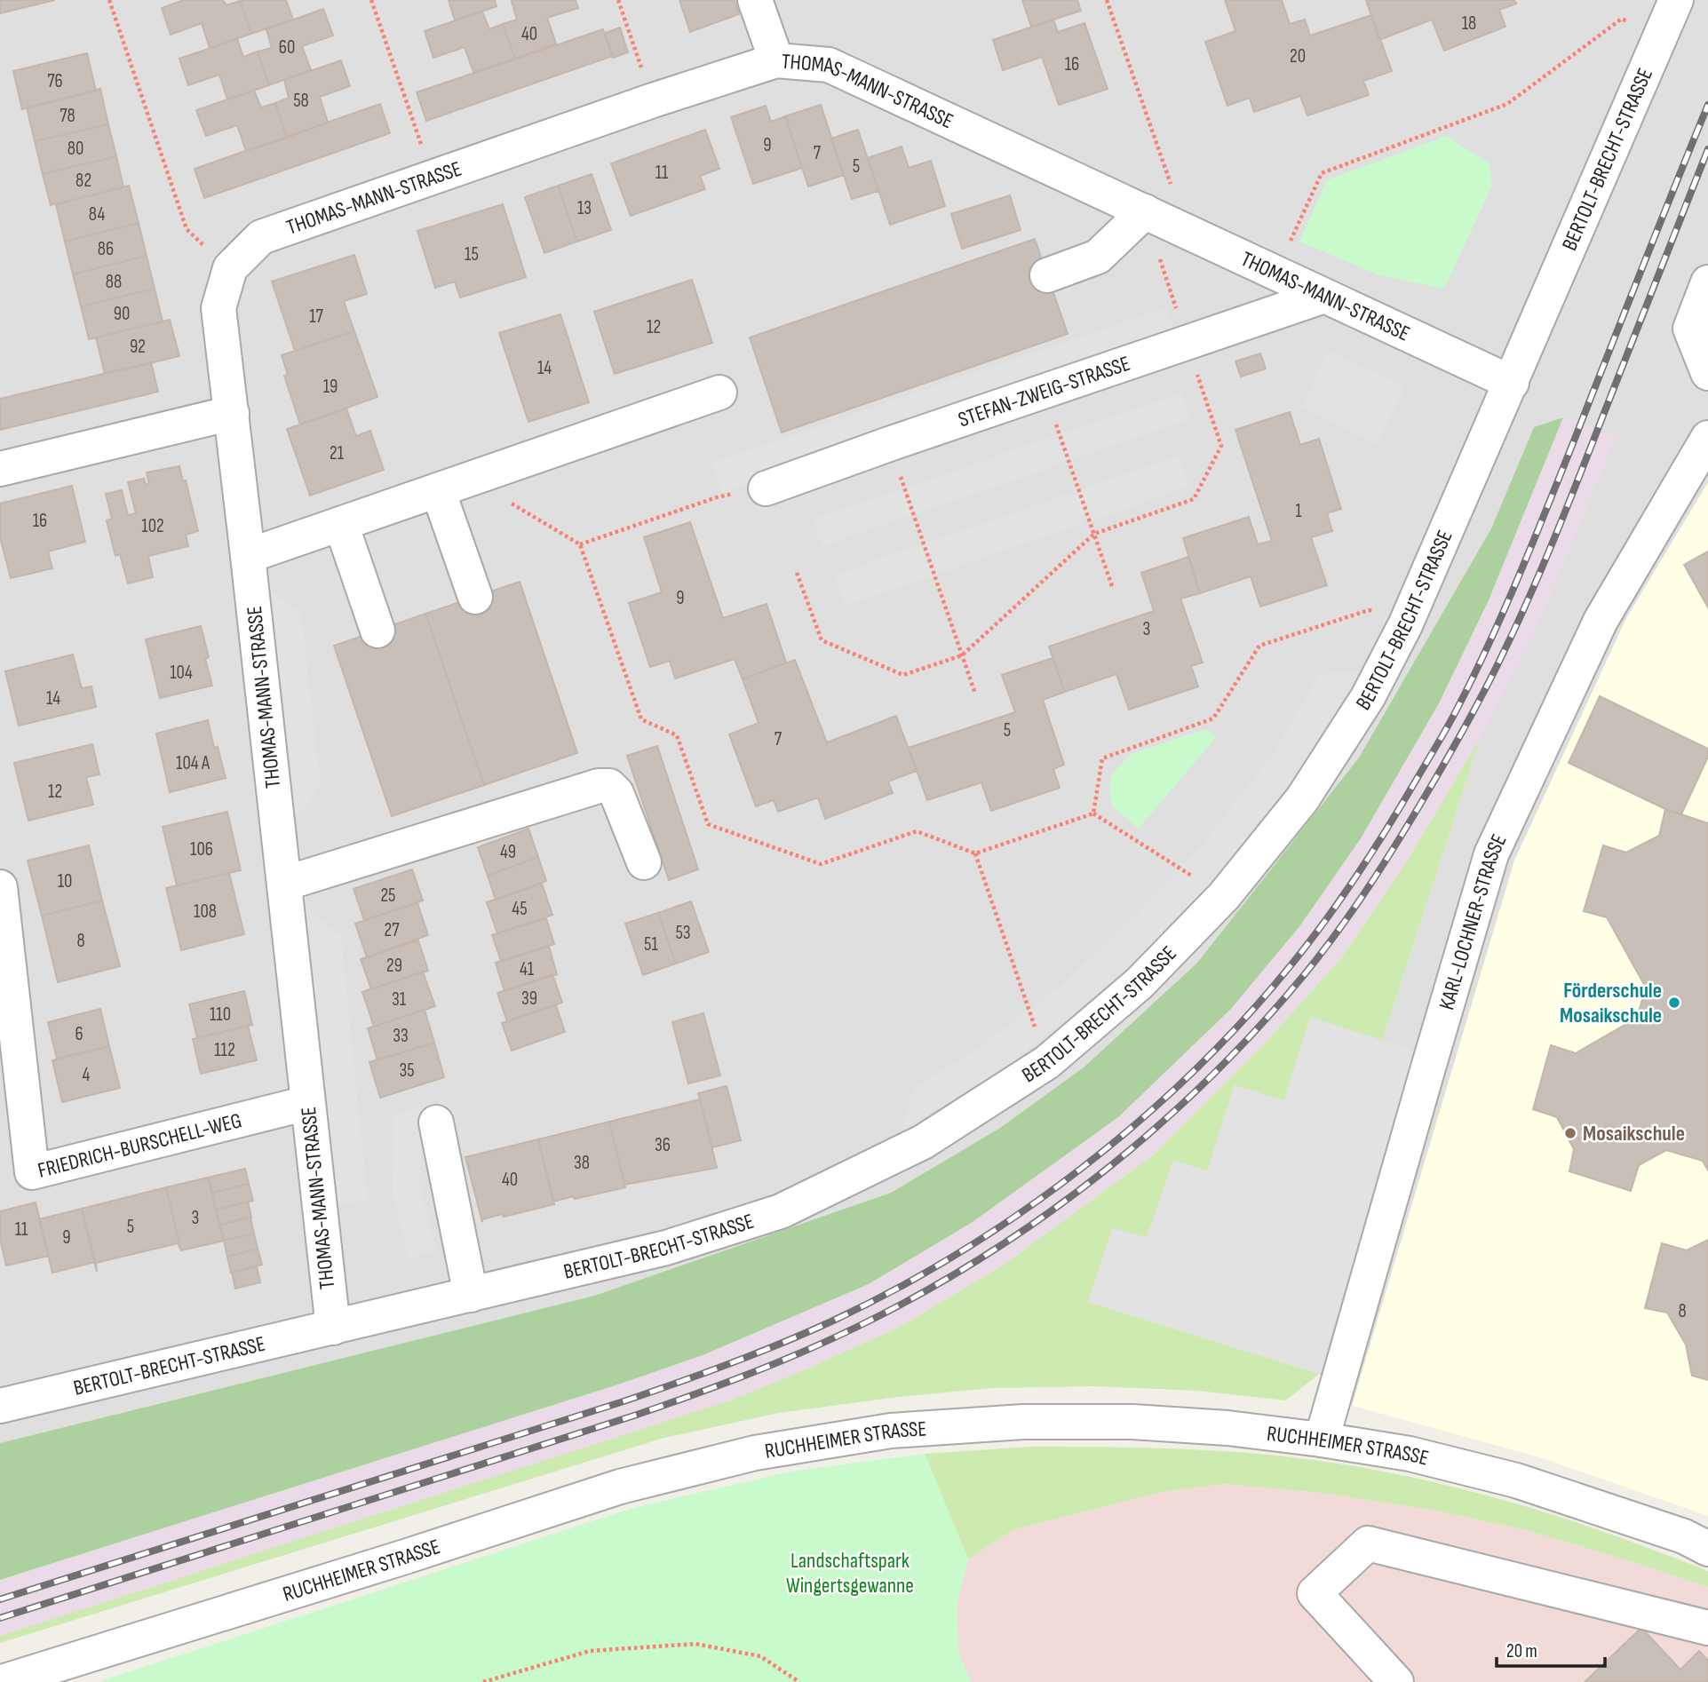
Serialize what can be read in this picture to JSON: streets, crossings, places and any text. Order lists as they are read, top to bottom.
{
  "streets": {
    "street": [
      "THOMAS-MANN-STRASSE",
      "BERTOLT-BRECHT-STRASSE",
      "STEFAN-ZWEIG-STRASSE",
      "KARL-LOCHNER-STRASSE",
      "FRIEDRICH-BURSCHELL-WEG",
      "RUCHHEIMER STRASSE"
    ]
  },
  "crossings": [
    ["THOMAS-MANN-STRASSE", "BERTOLT-BRECHT-STRASSE"],
    ["THOMAS-MANN-STRASSE", "STEFAN-ZWEIG-STRASSE"],
    ["THOMAS-MANN-STRASSE", "FRIEDRICH-BURSCHELL-WEG"],
    ["KARL-LOCHNER-STRASSE", "RUCHHEIMER STRASSE"]
  ],
  "parks": ["Landschaftspark Wingertsgewanne"],
  "places": ["Förderschule Mosaikschule", "Mosaikschule"],
  "house_numbers": [
    "18",
    "40",
    "60",
    "20",
    "16",
    "76",
    "58",
    "78",
    "9",
    "80",
    "7",
    "5",
    "11",
    "82",
    "13",
    "84",
    "86",
    "15",
    "88",
    "90",
    "17",
    "12",
    "92",
    "14",
    "19",
    "21",
    "1",
    "16",
    "102",
    "9",
    "3",
    "104",
    "14",
    "5",
    "7",
    "104 A",
    "12",
    "106",
    "49",
    "10",
    "25",
    "45",
    "108",
    "27",
    "53",
    "8",
    "51",
    "29",
    "41",
    "39",
    "31",
    "110",
    "6",
    "33",
    "112",
    "35",
    "4",
    "36",
    "38",
    "40",
    "3",
    "5",
    "11",
    "9",
    "8"
  ],
  "scale_bar": "20 m"
}
